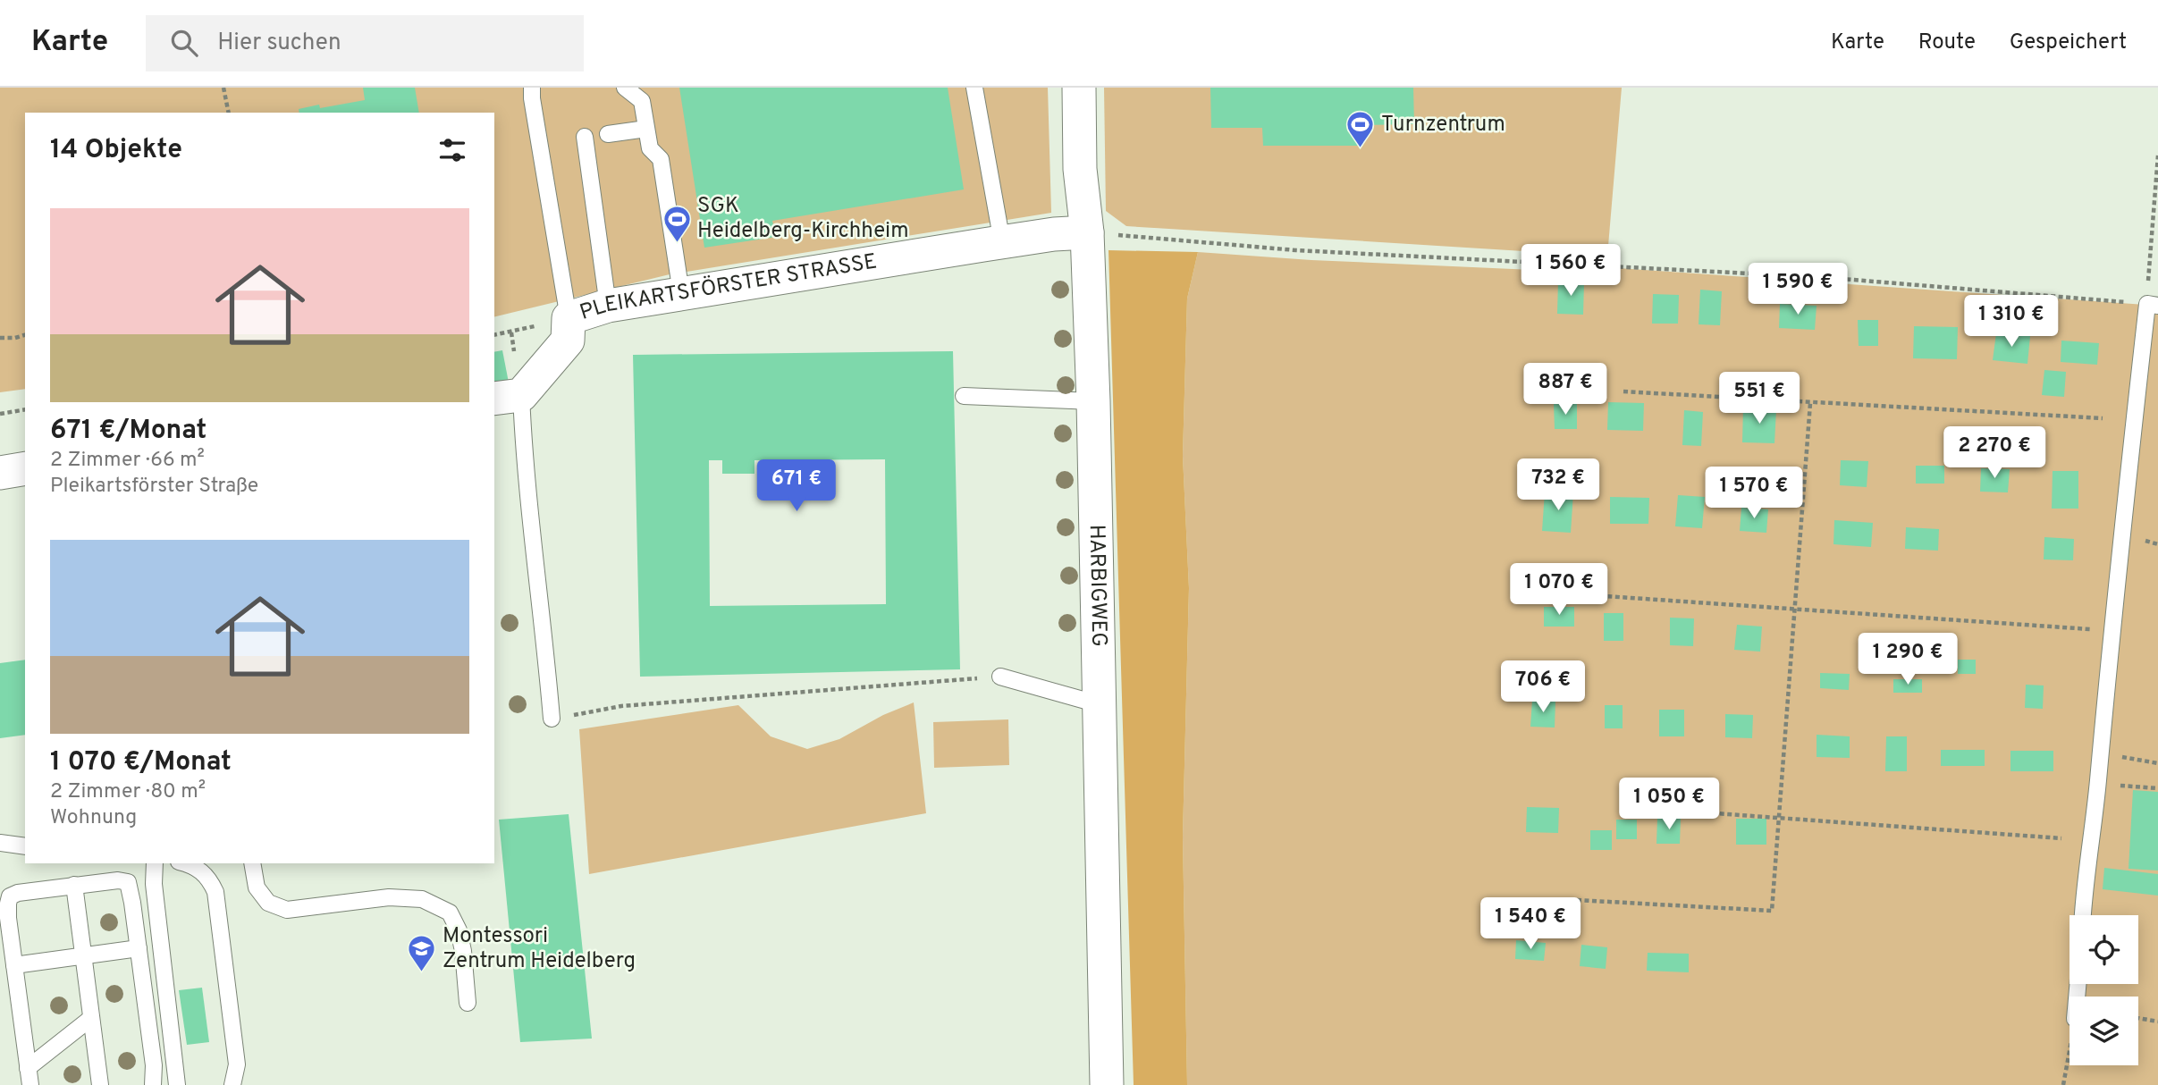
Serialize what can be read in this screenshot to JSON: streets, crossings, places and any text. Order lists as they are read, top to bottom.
{
  "streets": {
    "street": ["PLEIKARTSFÖRSTER STRASSE", "HARBIGWEG"]
  },
  "crossings": [
    ["PLEIKARTSFÖRSTER STRASSE", "HARBIGWEG"]
  ],
  "places": {
    "sports": ["Turnzentrum", "SGK Heidelberg-Kirchheim"],
    "school or university": ["Montessori Zentrum Heidelberg"]
  },
  "page": {
    "header": "Karte",
    "search": "Hier suchen",
    "nav": ["Karte", "Route", "Gespeichert"],
    "heading": "14 Objekte",
    "list": [
      {
        "name": "671 €/Monat",
        "note": "2 Zimmer · 66 m² · Pleikartsförster Straße"
      },
      {
        "name": "1 070 €/Monat",
        "note": "2 Zimmer · 80 m² · Wohnung"
      }
    ],
    "price": [
      "1 560 €",
      "1 590 €",
      "1 310 €",
      "887 €",
      "551 €",
      "2 270 €",
      "732 €",
      "671 €",
      "1 570 €",
      "1 070 €",
      "1 290 €",
      "706 €",
      "1 050 €",
      "1 540 €"
    ]
  }
}
